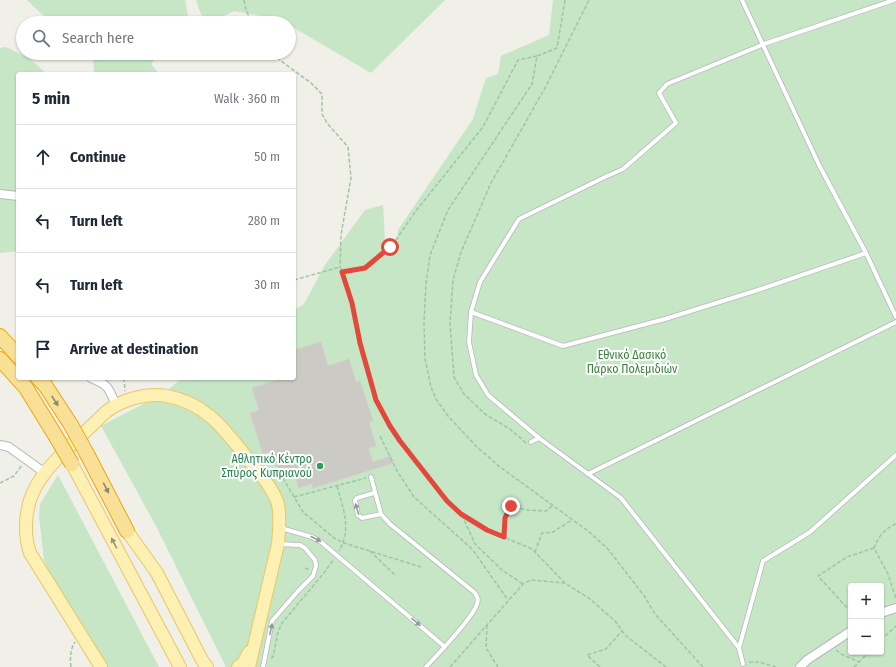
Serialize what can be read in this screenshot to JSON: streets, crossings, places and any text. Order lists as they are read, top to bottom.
{
  "parks": ["Εθνικό Δασικό Πάρκο Πολεμιδιών"],
  "places": ["Αθλητικό Κέντρο Σπύρος Κυπριανού"],
  "page": {
    "search": "Search here",
    "heading": ["5 min", "Walk · 360 m"],
    "list": [
      ["Continue", "50 m"],
      ["Turn left", "280 m"],
      ["Turn left", "30 m"],
      "Arrive at destination"
    ],
    "map_buttons": ["+", "−"]
  }
}
